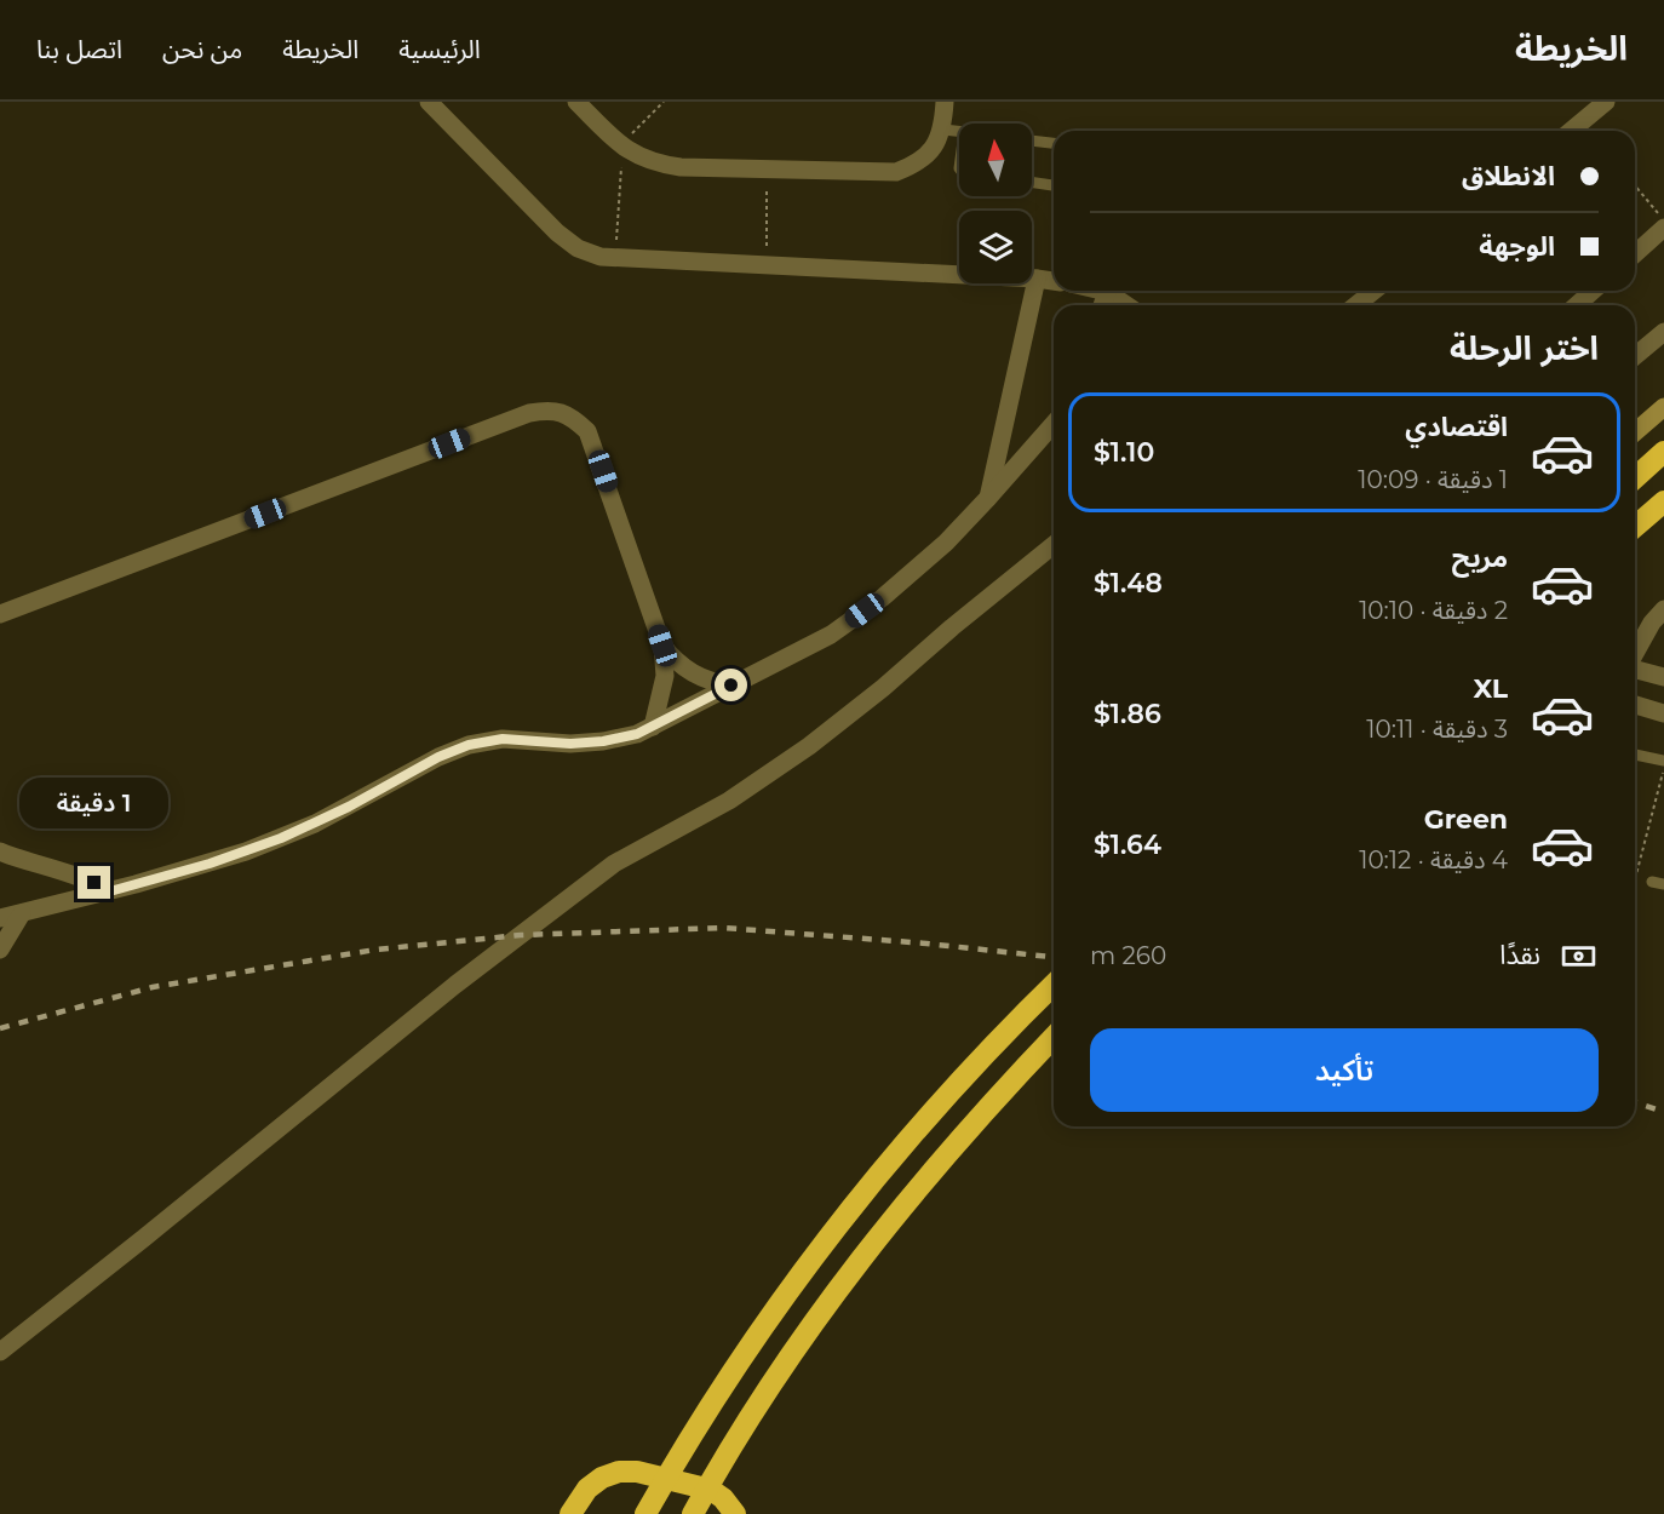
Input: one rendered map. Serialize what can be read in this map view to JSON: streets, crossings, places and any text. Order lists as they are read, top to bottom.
{
  "north": "top",
  "page": {
    "header": "الخريطة",
    "nav": [
      "الرئيسية",
      "الخريطة",
      "من نحن",
      "اتصل بنا"
    ],
    "banner": ["الانطلاق", "الوجهة"],
    "heading": "اختر الرحلة",
    "list": [
      {
        "name": "اقتصادي",
        "note": "1 دقيقة · 10:09",
        "value": "$1.10"
      },
      {
        "name": "مريح",
        "note": "2 دقيقة · 10:10",
        "value": "$1.48"
      },
      {
        "name": "XL",
        "note": "3 دقيقة · 10:11",
        "value": "$1.86"
      },
      {
        "name": "Green",
        "note": "4 دقيقة · 10:12",
        "value": "$1.64"
      }
    ],
    "bubble": "1 دقيقة",
    "pay": ["نقدًا", "260 m"],
    "buttons": "تأكيد"
  }
}
